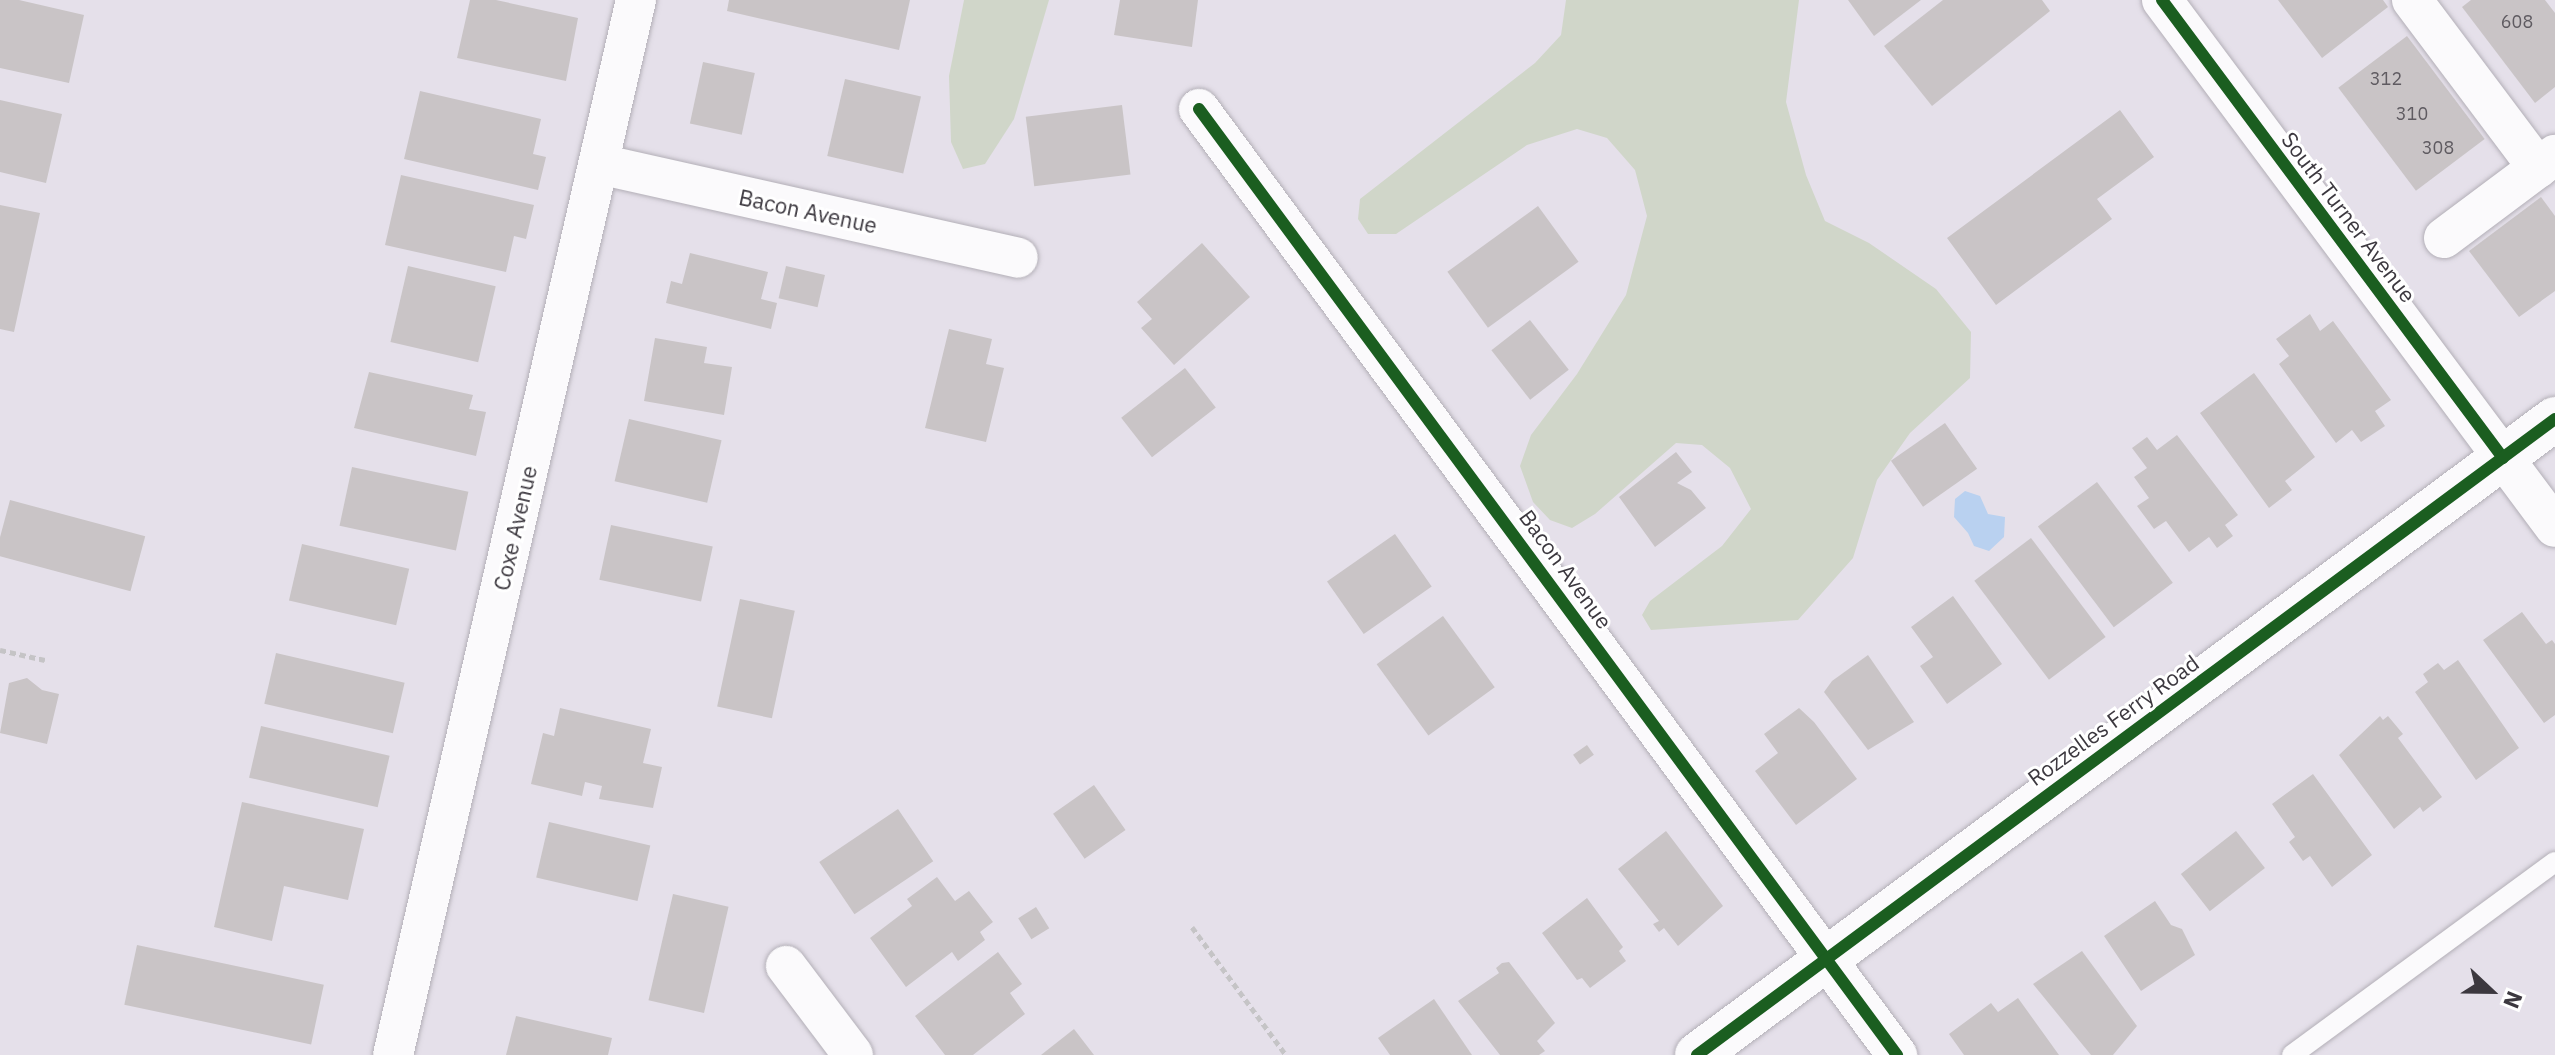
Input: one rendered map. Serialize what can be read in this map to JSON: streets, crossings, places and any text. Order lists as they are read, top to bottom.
{
  "streets": {
    "street": [
      "Bacon Avenue",
      "South Turner Avenue",
      "Coxe Avenue",
      "Rozzelles Ferry Road"
    ]
  },
  "crossings": [
    ["Bacon Avenue", "Coxe Avenue"],
    ["Bacon Avenue", "Rozzelles Ferry Road"],
    ["South Turner Avenue", "Rozzelles Ferry Road"]
  ],
  "house_numbers": [
    "608",
    "312",
    "310",
    "308"
  ],
  "north": "right"
}
